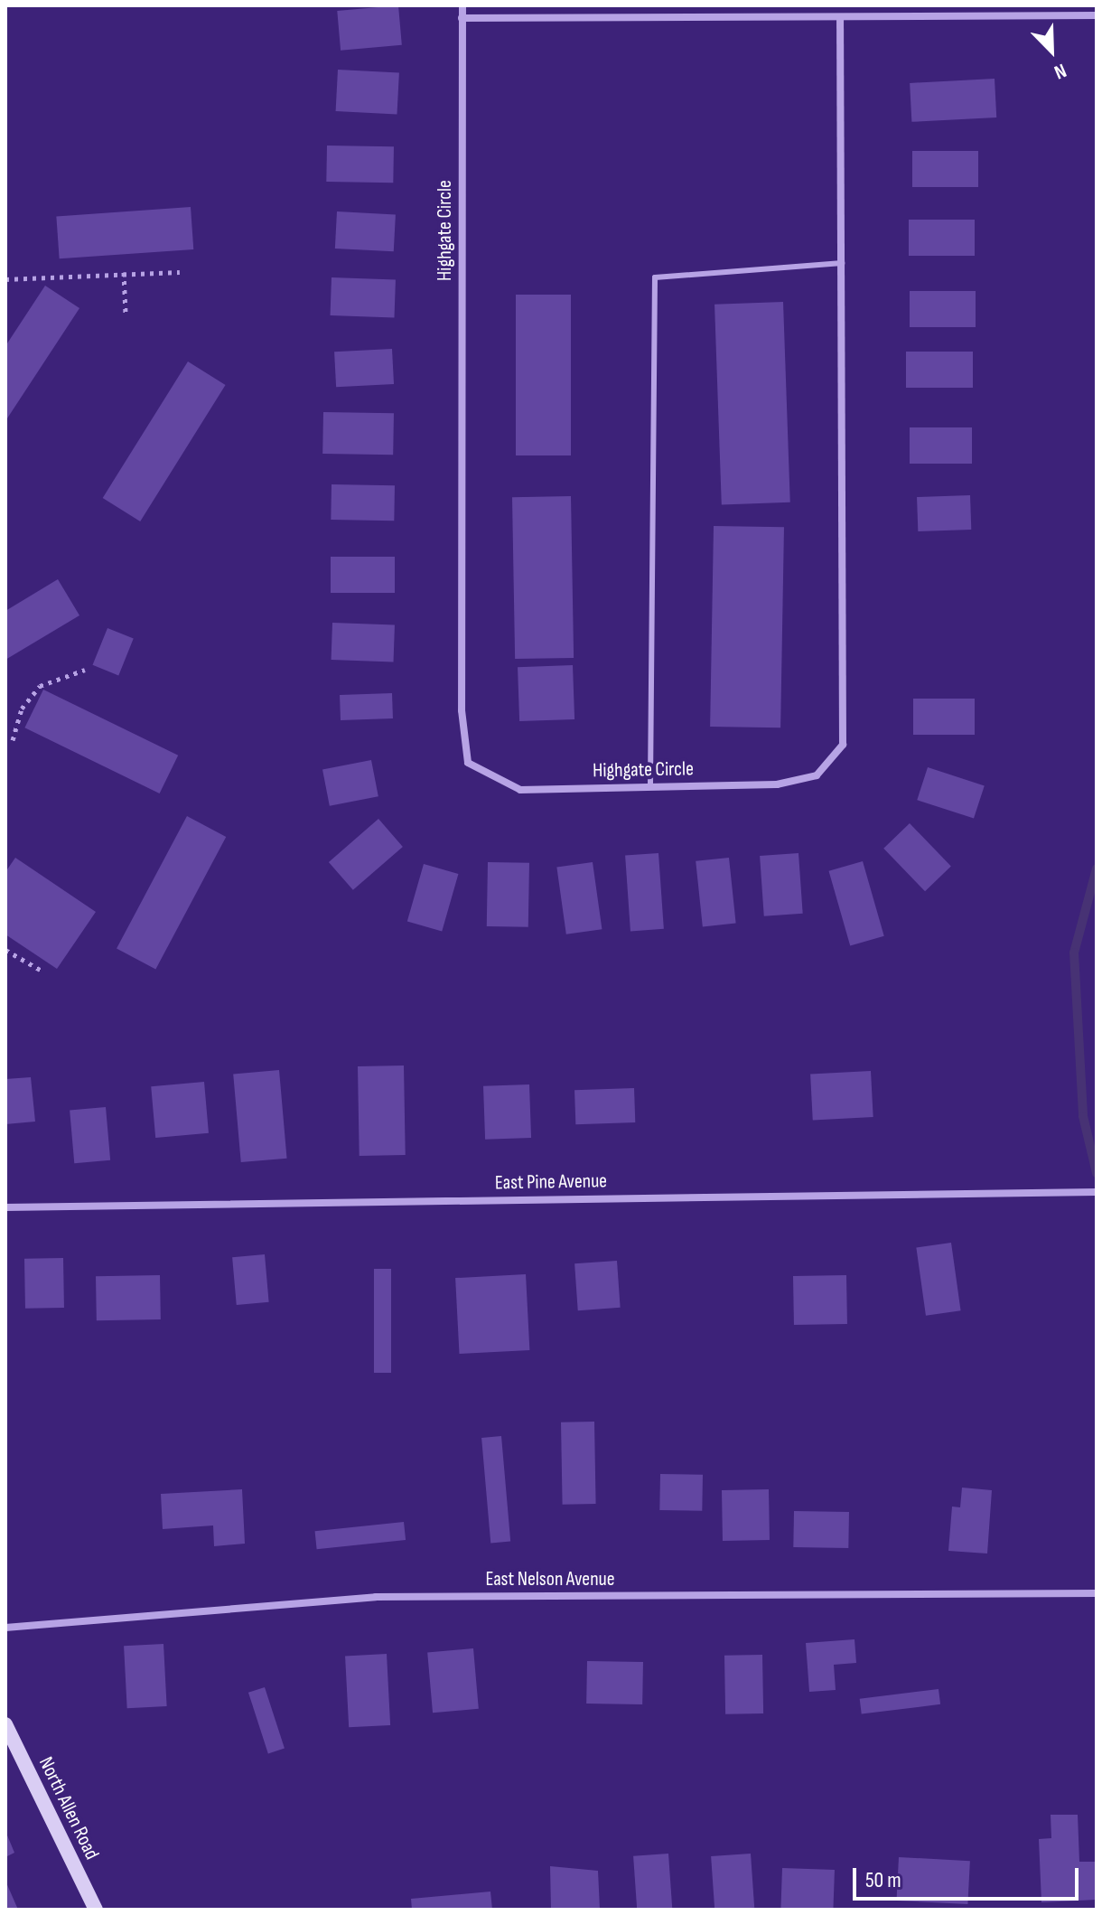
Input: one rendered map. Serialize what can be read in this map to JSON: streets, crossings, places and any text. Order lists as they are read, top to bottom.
{
  "streets": {
    "street": [
      "Highgate Circle",
      "East Pine Avenue",
      "East Nelson Avenue",
      "North Allen Road"
    ]
  },
  "scale_bar": "50 m",
  "north": "bottom right"
}
